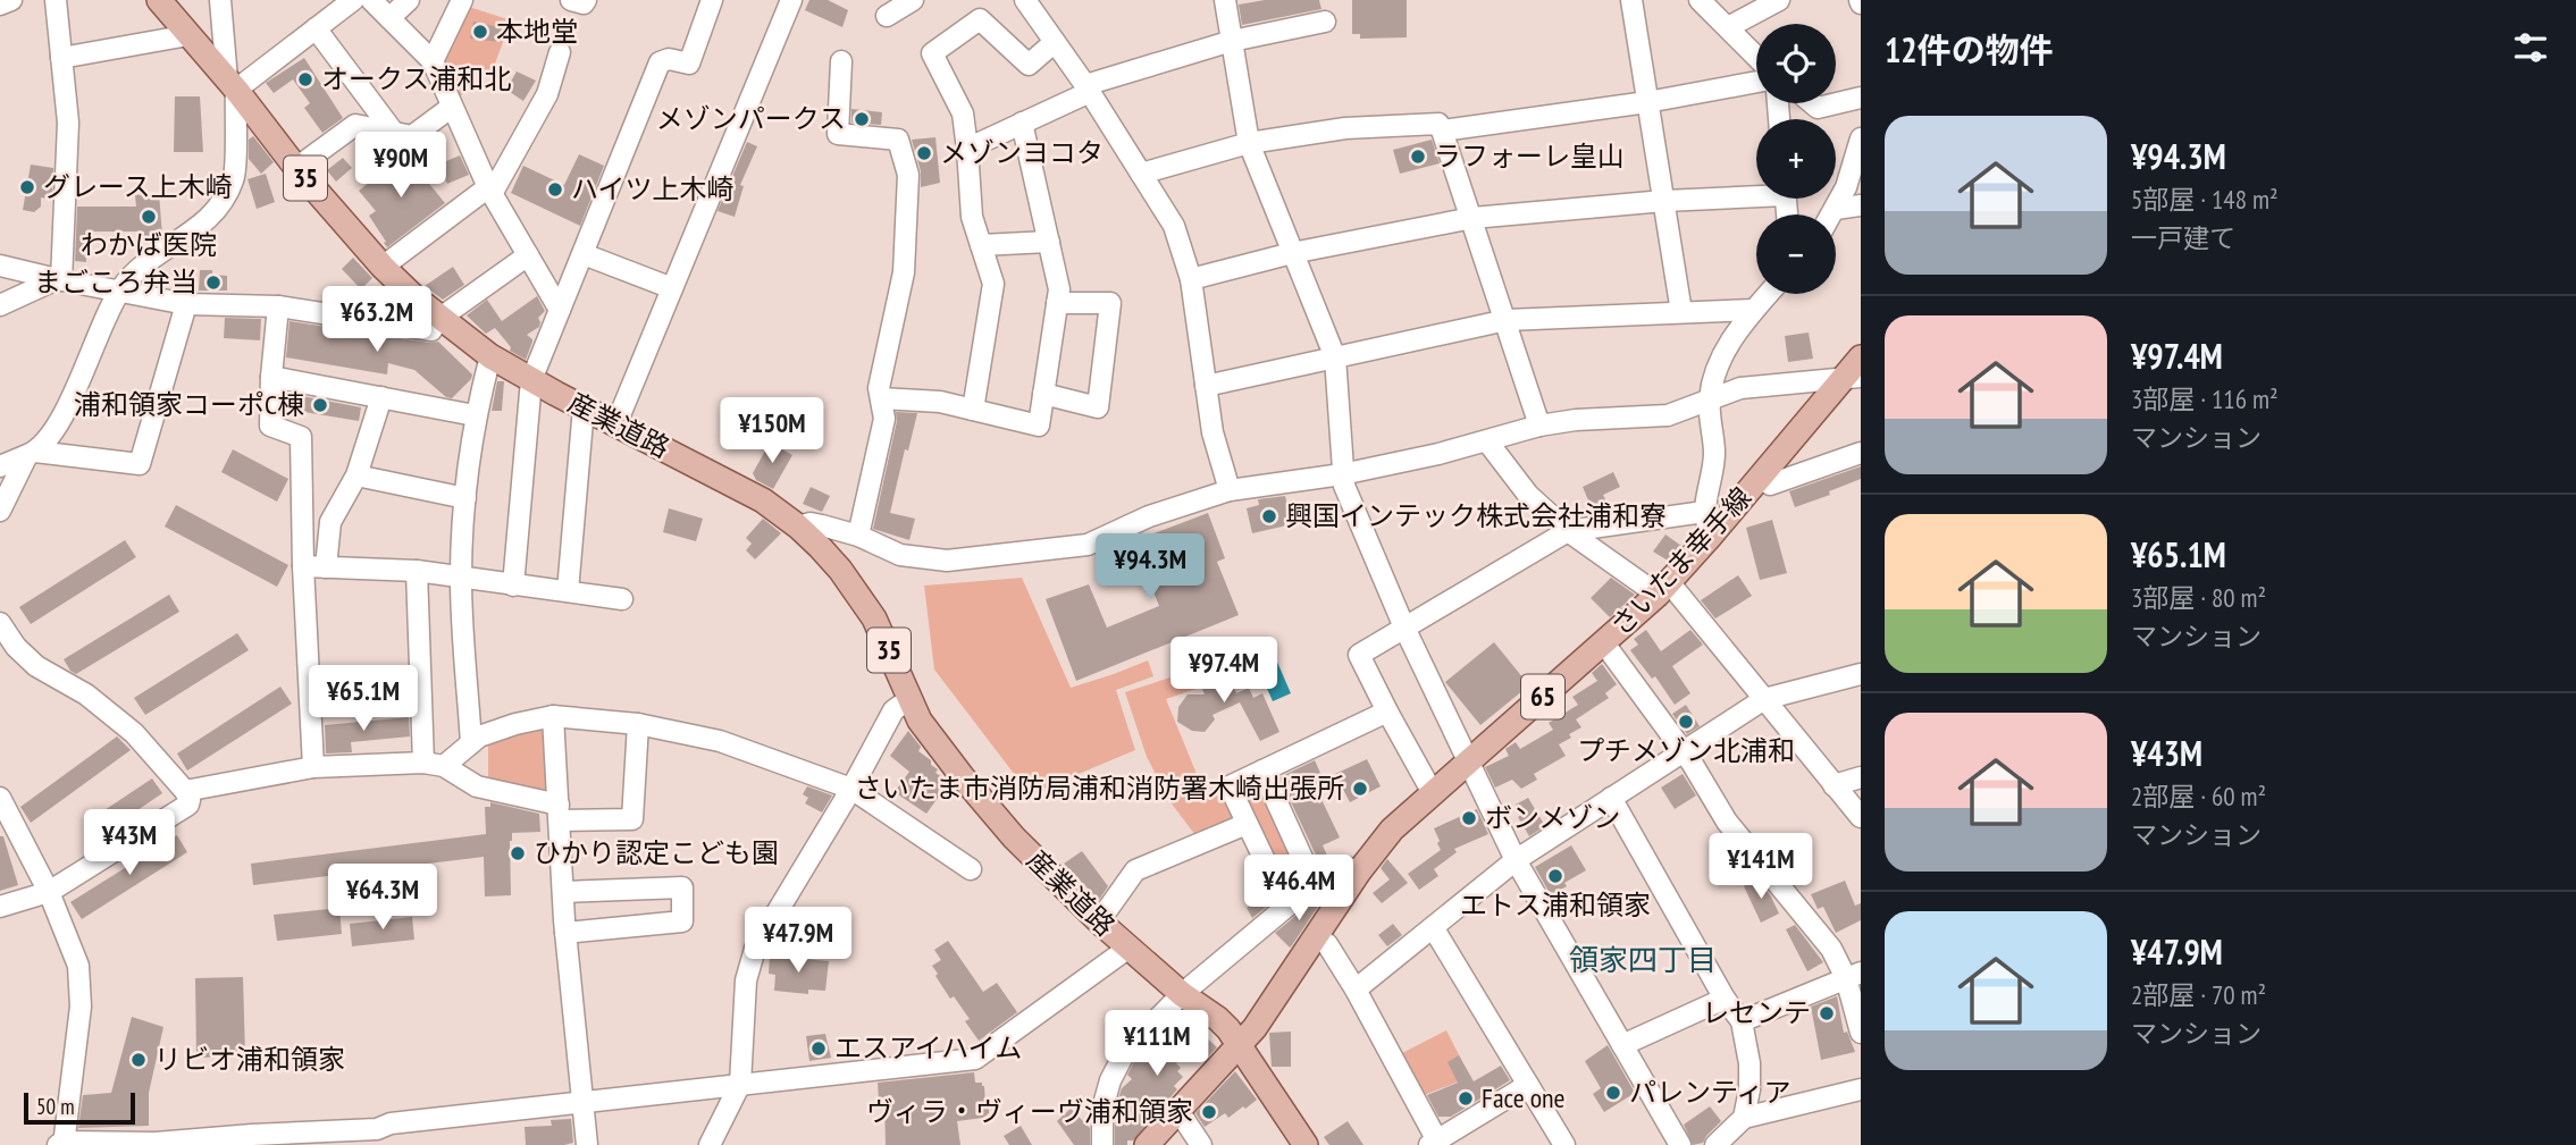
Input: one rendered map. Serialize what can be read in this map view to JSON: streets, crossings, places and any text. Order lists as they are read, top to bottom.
{
  "streets": {
    "main road": [
      "35",
      "産業道路",
      "さいたま幸手線",
      "65"
    ]
  },
  "crossings": [
    ["産業道路", "さいたま幸手線"]
  ],
  "districts": ["領家四丁目"],
  "places": [
    "本地堂",
    "オークス浦和北",
    "メゾンパークス",
    "メゾンヨコタ",
    "ラフォーレ皇山",
    "グレース上木崎",
    "ハイツ上木崎",
    "わかば医院",
    "まごころ弁当",
    "浦和領家コーポC棟",
    "興国インテック株式会社浦和寮",
    "プチメゾン北浦和",
    "さいたま市消防局浦和消防署木崎出張所",
    "ボンメゾン",
    "ひかり認定こども園",
    "エトス浦和領家",
    "レセンテ",
    "エスアイハイム",
    "リビオ浦和領家",
    "パレンティア",
    "Face one",
    "ヴィラ・ヴィーヴ浦和領家"
  ],
  "scale_bar": "50 m",
  "page": {
    "heading": "12件の物件",
    "map_buttons": ["+", "−"],
    "list": [
      {
        "name": "¥94.3M",
        "note": "5部屋 · 148 m² · 一戸建て"
      },
      {
        "name": "¥97.4M",
        "note": "3部屋 · 116 m² · マンション"
      },
      {
        "name": "¥65.1M",
        "note": "3部屋 · 80 m² · マンション"
      },
      {
        "name": "¥43M",
        "note": "2部屋 · 60 m² · マンション"
      },
      {
        "name": "¥47.9M",
        "note": "2部屋 · 70 m² · マンション"
      }
    ],
    "price": [
      "¥90M",
      "¥63.2M",
      "¥150M",
      "¥94.3M",
      "¥97.4M",
      "¥65.1M",
      "¥43M",
      "¥141M",
      "¥46.4M",
      "¥64.3M",
      "¥47.9M",
      "¥111M"
    ],
    "scale": "50 m"
  }
}
